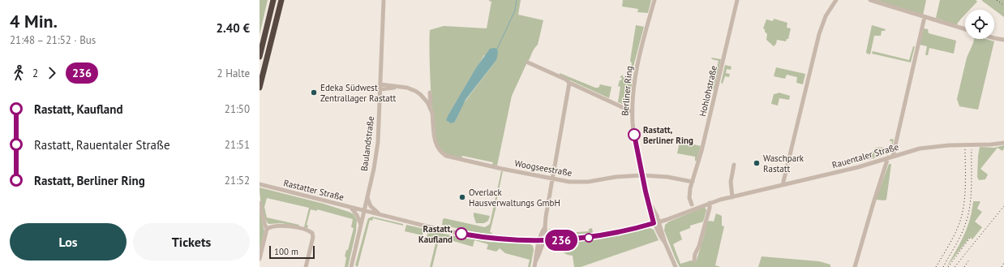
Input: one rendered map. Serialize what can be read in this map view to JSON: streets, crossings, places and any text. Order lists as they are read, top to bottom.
{
  "streets": {
    "street": [
      "Berliner Ring",
      "Hohlohstraße",
      "Baulandstraße",
      "Rauentaler Straße",
      "Woogseestraße",
      "Rastatter Straße"
    ]
  },
  "crossings": [
    ["Berliner Ring", "Rauentaler Straße"],
    ["Berliner Ring", "Woogseestraße"],
    ["Hohlohstraße", "Woogseestraße"],
    ["Baulandstraße", "Rauentaler Straße"],
    ["Baulandstraße", "Rastatter Straße"],
    ["Rauentaler Straße", "Rastatter Straße"]
  ],
  "places": [
    "Edeka Südwest Zentrallager Rastatt",
    "Rastatt, Berliner Ring",
    "Waschpark Rastatt",
    "Overlack Hausverwaltungs GmbH",
    "Rastatt, Kaufland"
  ],
  "lines": ["bus line 236"],
  "scale_bar": "100 m",
  "page": {
    "heading": ["4 Min.", "21:48 – 21:52 · Bus", "2.40 €"],
    "on_map": "236",
    "legs": ["2", "236", "2 Halte"],
    "list": [
      {
        "name": "Rastatt, Kaufland",
        "value": "21:50"
      },
      {
        "name": "Rastatt, Rauentaler Straße",
        "value": "21:51"
      },
      {
        "name": "Rastatt, Berliner Ring",
        "value": "21:52"
      }
    ],
    "buttons": ["Los", "Tickets"],
    "scale": "100 m"
  }
}
